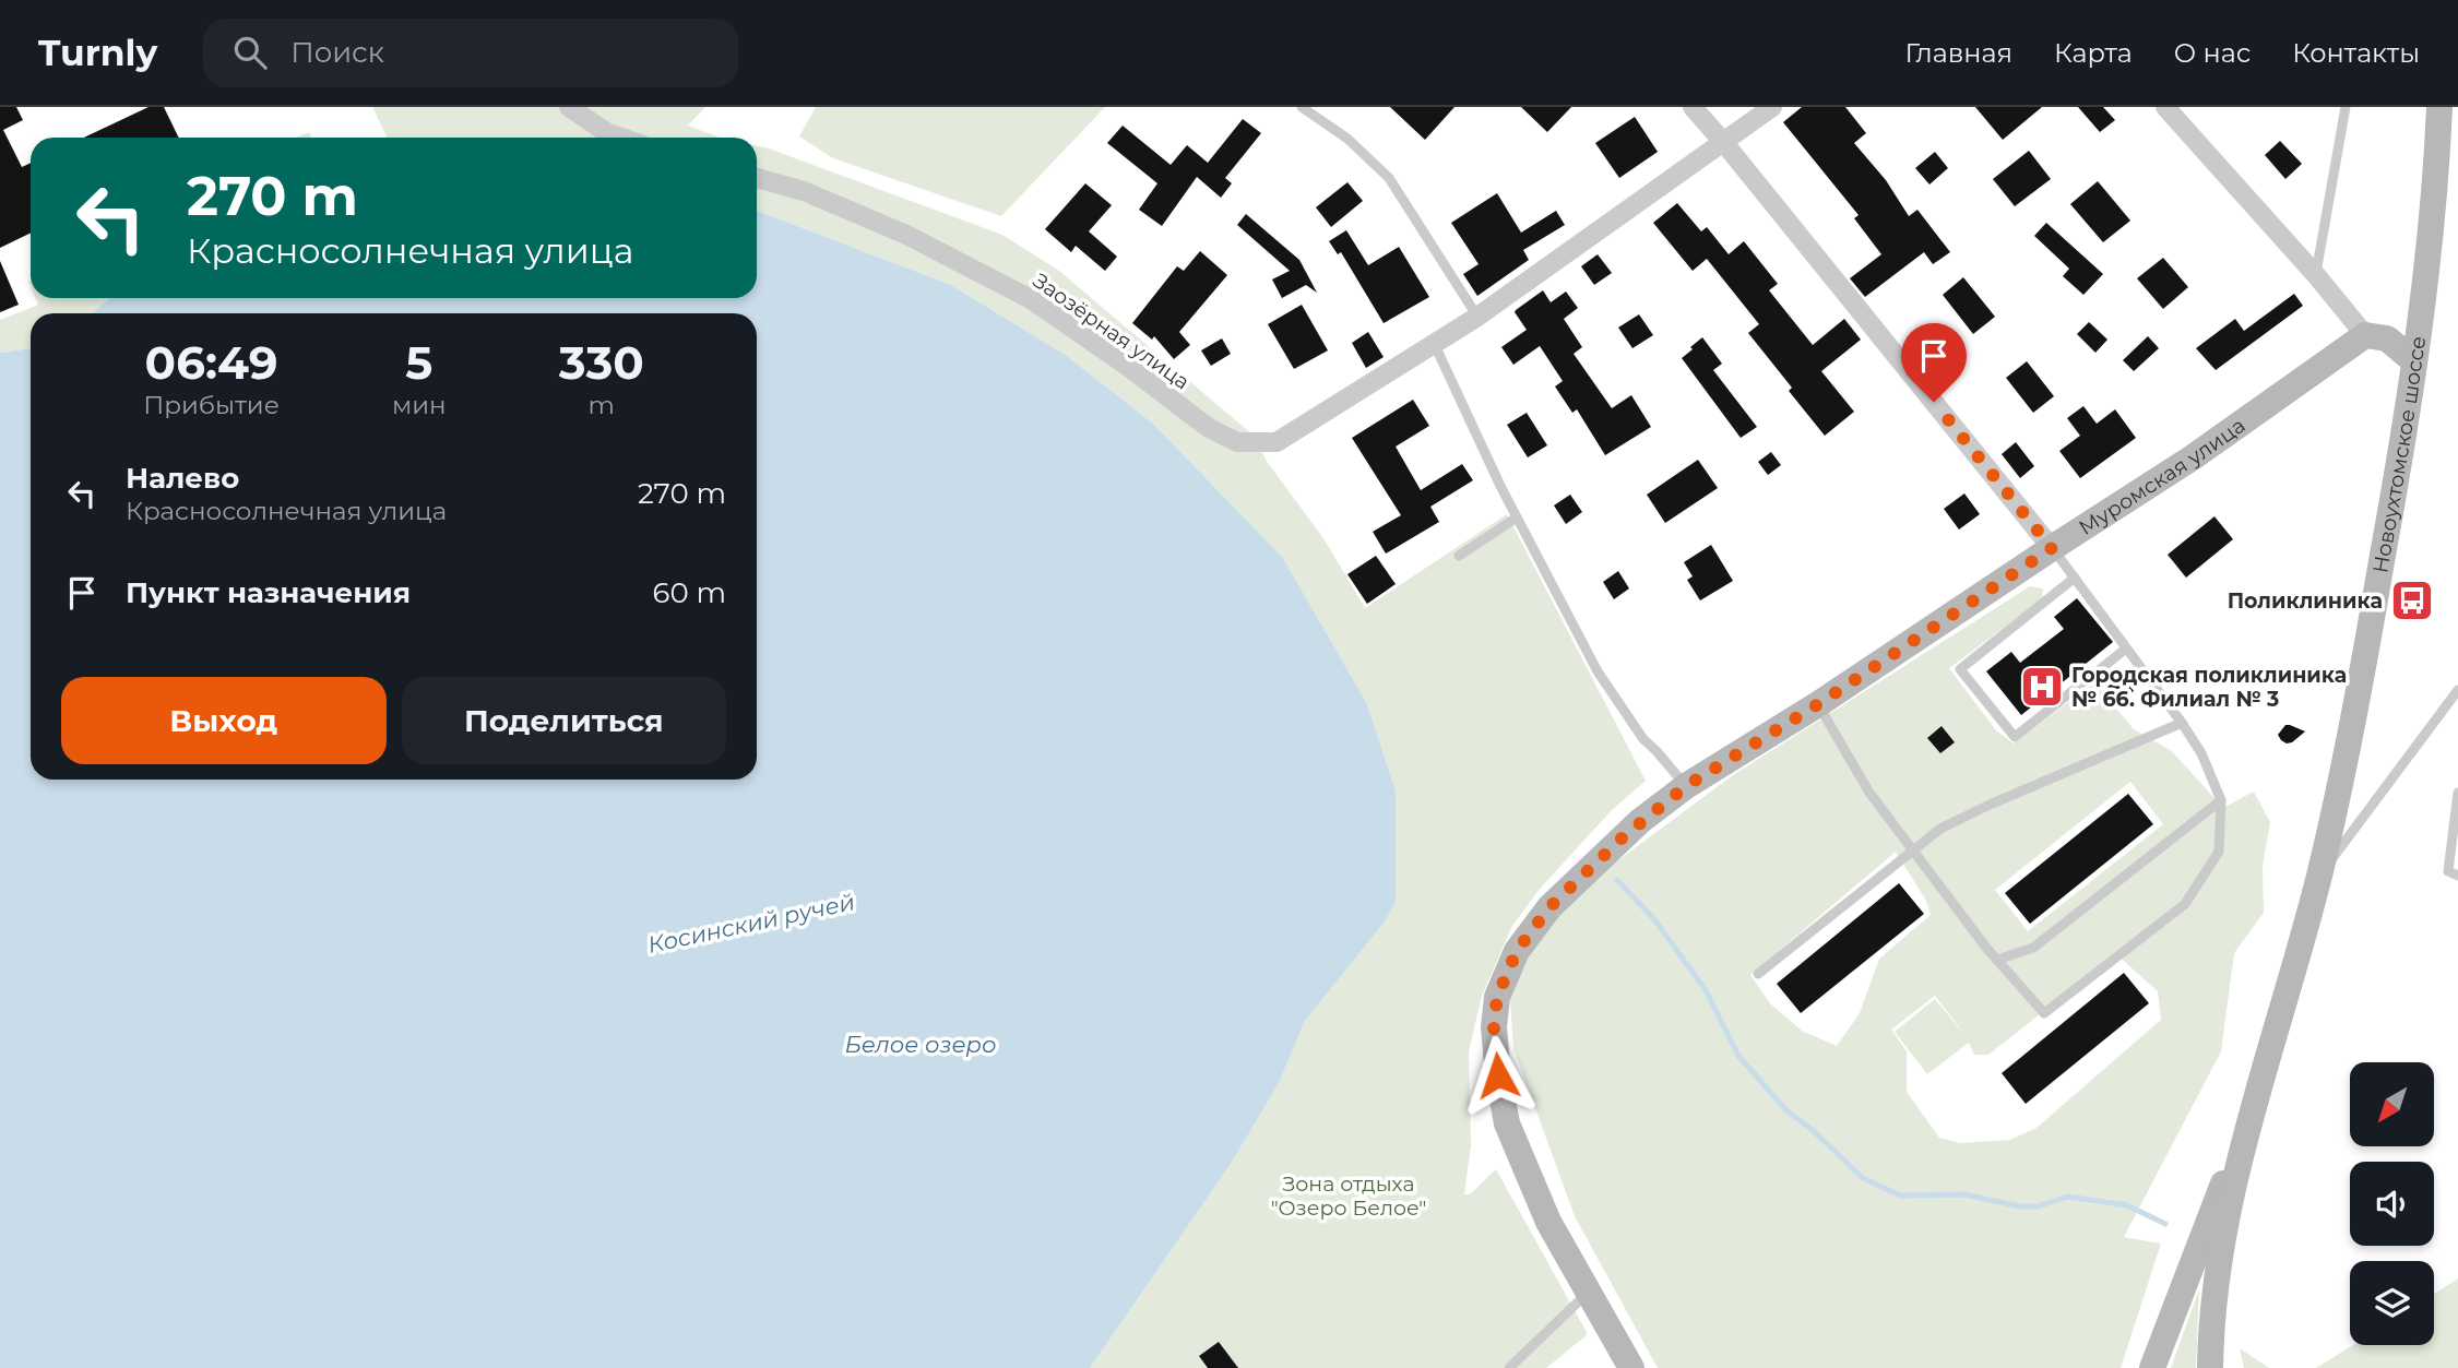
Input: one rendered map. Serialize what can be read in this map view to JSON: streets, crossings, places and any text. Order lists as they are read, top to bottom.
{
  "streets": {
    "main road": ["Новоухтомское шоссе", "Муромская улица"],
    "street": ["Заозёрная улица"]
  },
  "water": ["Косинский ручей", "Белое озеро"],
  "parks": ["Зона отдыха \"Озеро Белое\""],
  "places": {
    "bus stop": ["Поликлиника"],
    "hospital": ["Городская поликлиника № 66. Филиал № 3"]
  },
  "north": "bottom left",
  "page": {
    "header": "Turnly",
    "search": "Поиск",
    "nav": [
      "Главная",
      "Карта",
      "О нас",
      "Контакты"
    ],
    "turn": ["270 m", "Красносолнечная улица"],
    "eta": [
      "06:49",
      "Прибытие",
      "5",
      "мин",
      "330",
      "m"
    ],
    "list": [
      {
        "name": "Налево",
        "note": "Красносолнечная улица",
        "value": "270 m"
      },
      {
        "name": "Пункт назначения",
        "value": "60 m"
      }
    ],
    "buttons": ["Выход", "Поделиться"]
  }
}
